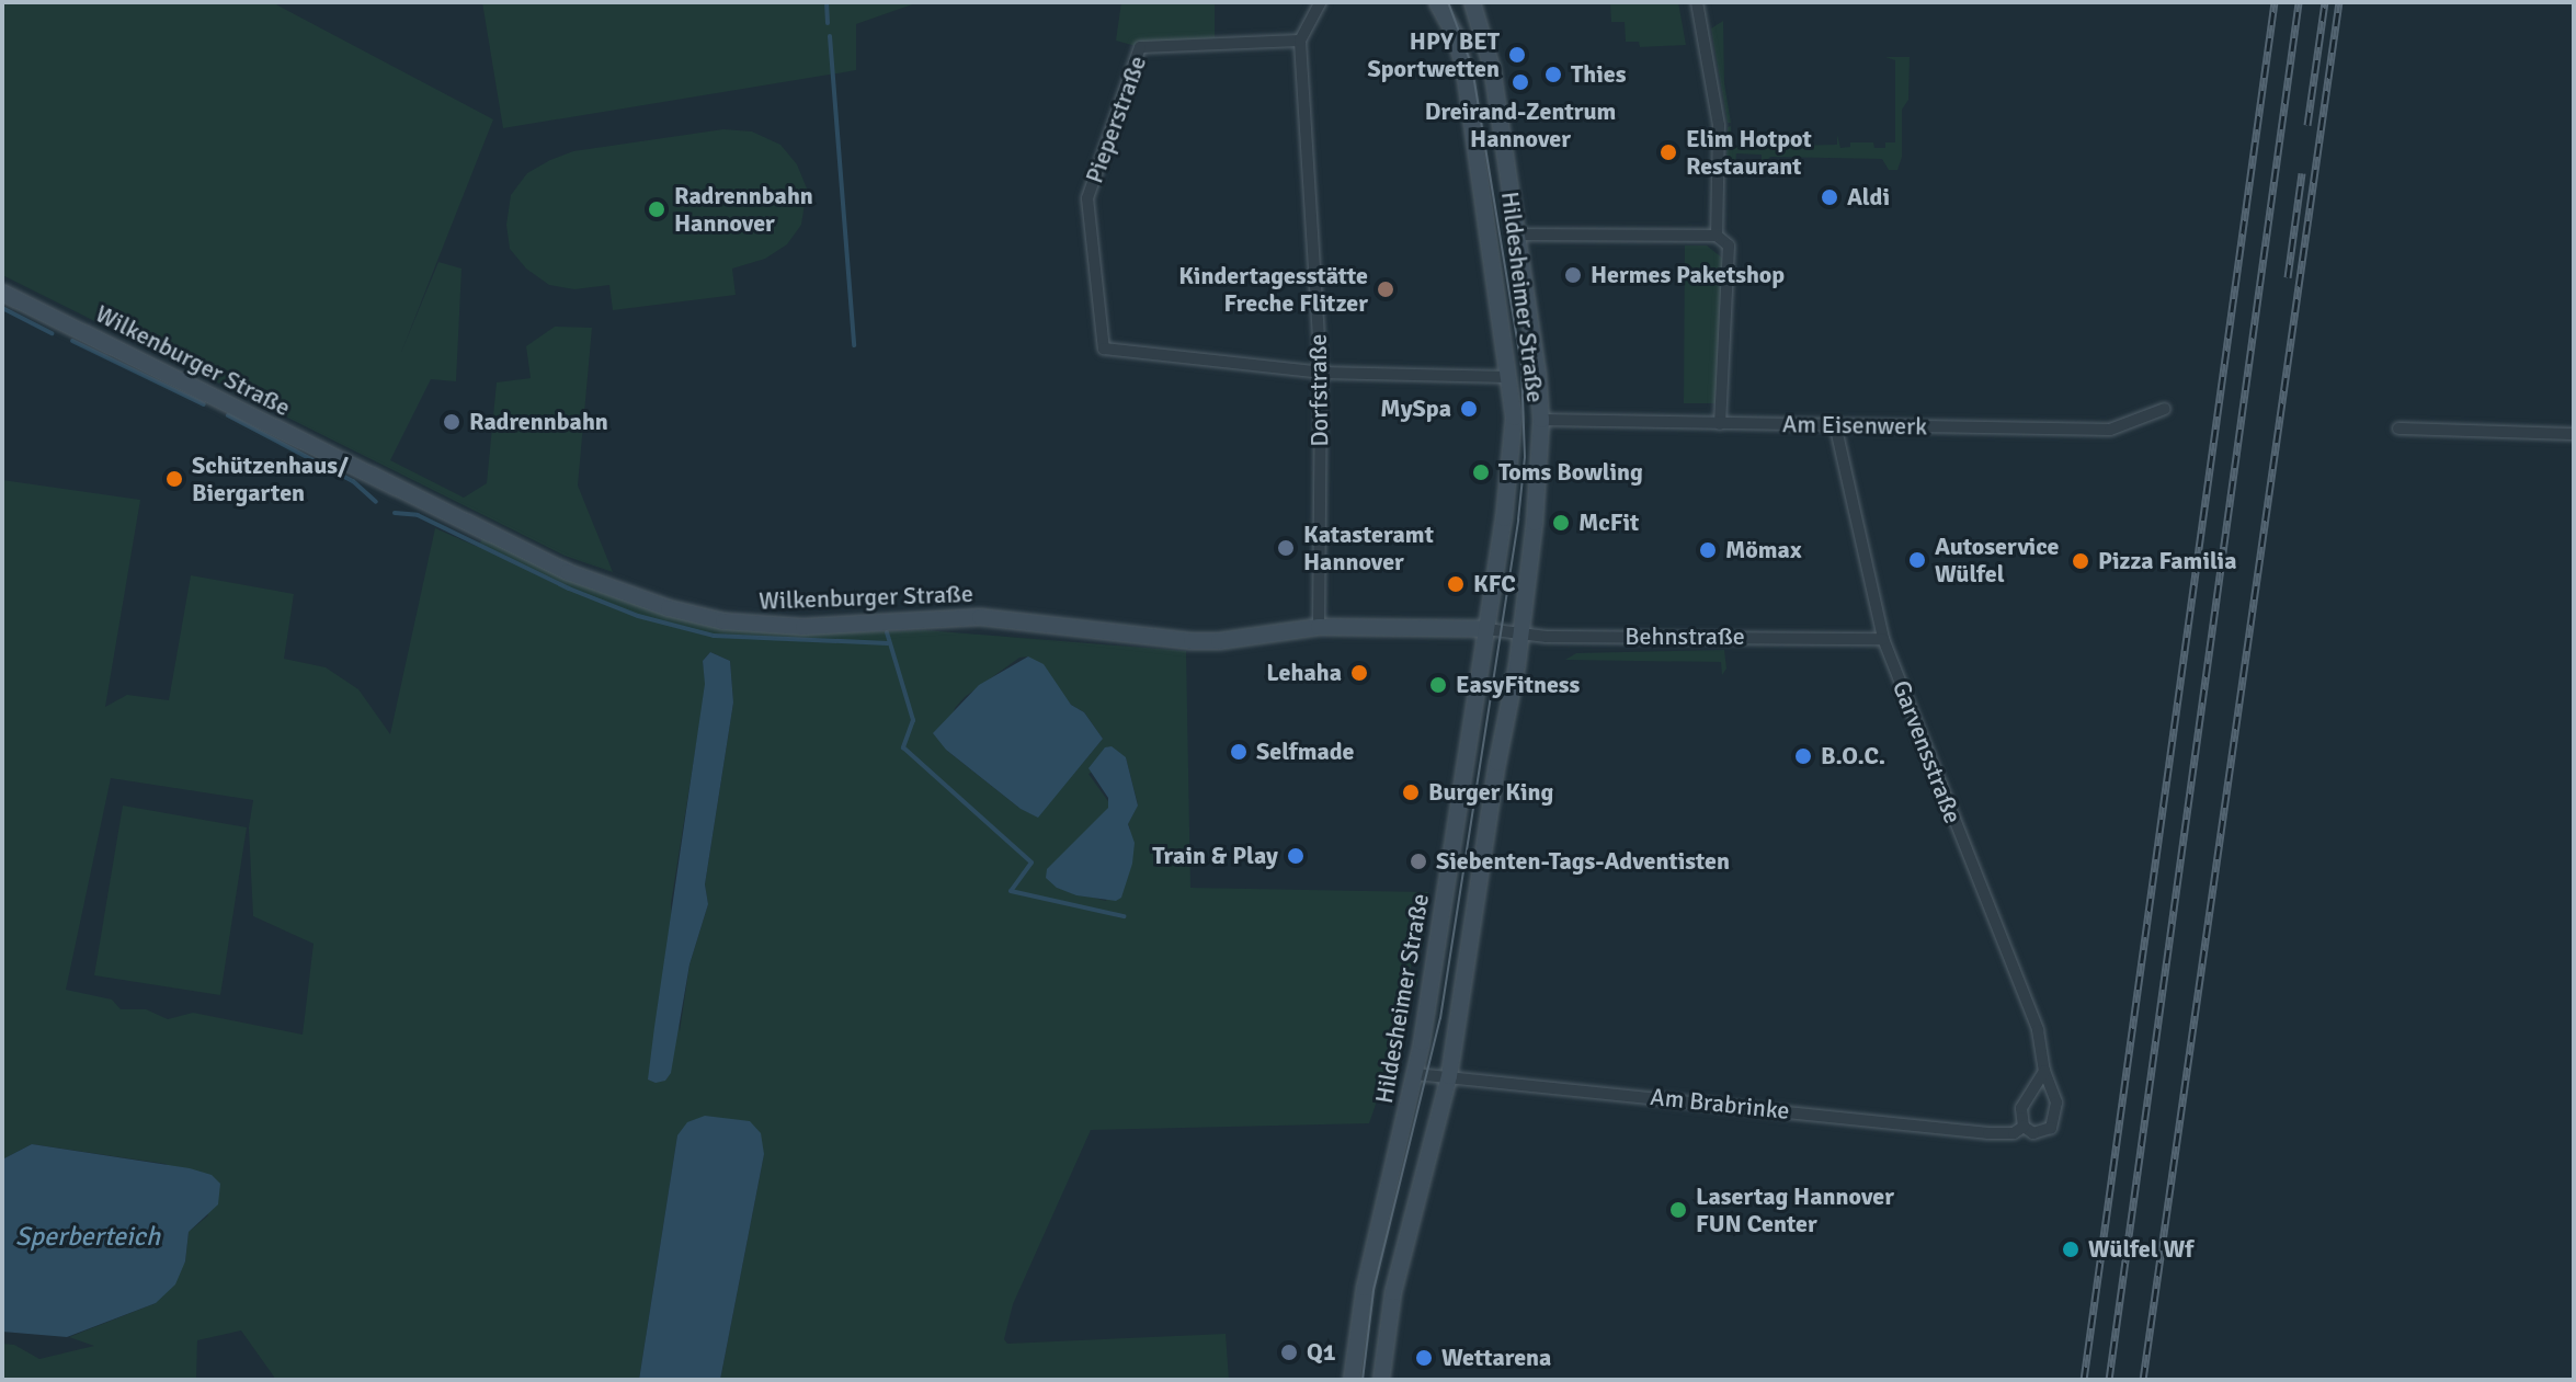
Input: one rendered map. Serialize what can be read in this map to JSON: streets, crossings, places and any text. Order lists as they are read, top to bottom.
{
  "streets": {
    "main road": ["Hildesheimer Straße", "Wilkenburger Straße"],
    "street": [
      "Pieperstraße",
      "Dorfstraße",
      "Am Eisenwerk",
      "Behnstraße",
      "Garvensstraße",
      "Am Brabrinke"
    ]
  },
  "crossings": [
    ["Pieperstraße", "Dorfstraße"],
    ["Hildesheimer Straße", "Wilkenburger Straße"],
    ["Hildesheimer Straße", "Am Eisenwerk"],
    ["Hildesheimer Straße", "Behnstraße"],
    ["Hildesheimer Straße", "Am Brabrinke"],
    ["Wilkenburger Straße", "Dorfstraße"],
    ["Wilkenburger Straße", "Behnstraße"],
    ["Am Eisenwerk", "Garvensstraße"],
    ["Behnstraße", "Garvensstraße"],
    ["Garvensstraße", "Am Brabrinke"]
  ],
  "water": ["Sperberteich"],
  "places": [
    "HPY BET Sportwetten",
    "Thies",
    "Dreirand-Zentrum Hannover",
    "Elim Hotpot Restaurant",
    "Aldi",
    "Radrennbahn Hannover",
    "Hermes Paketshop",
    "Kindertagesstätte Freche Flitzer",
    "MySpa",
    "Radrennbahn",
    "Toms Bowling",
    "Schützenhaus/ Biergarten",
    "McFit",
    "Katasteramt Hannover",
    "Mömax",
    "Autoservice Wülfel",
    "Pizza Familia",
    "KFC",
    "Lehaha",
    "EasyFitness",
    "Selfmade",
    "B.O.C.",
    "Burger King",
    "Train & Play",
    "Siebenten-Tags-Adventisten",
    "Lasertag Hannover FUN Center",
    "Wülfel Wf",
    "Q1",
    "Wettarena"
  ]
}
